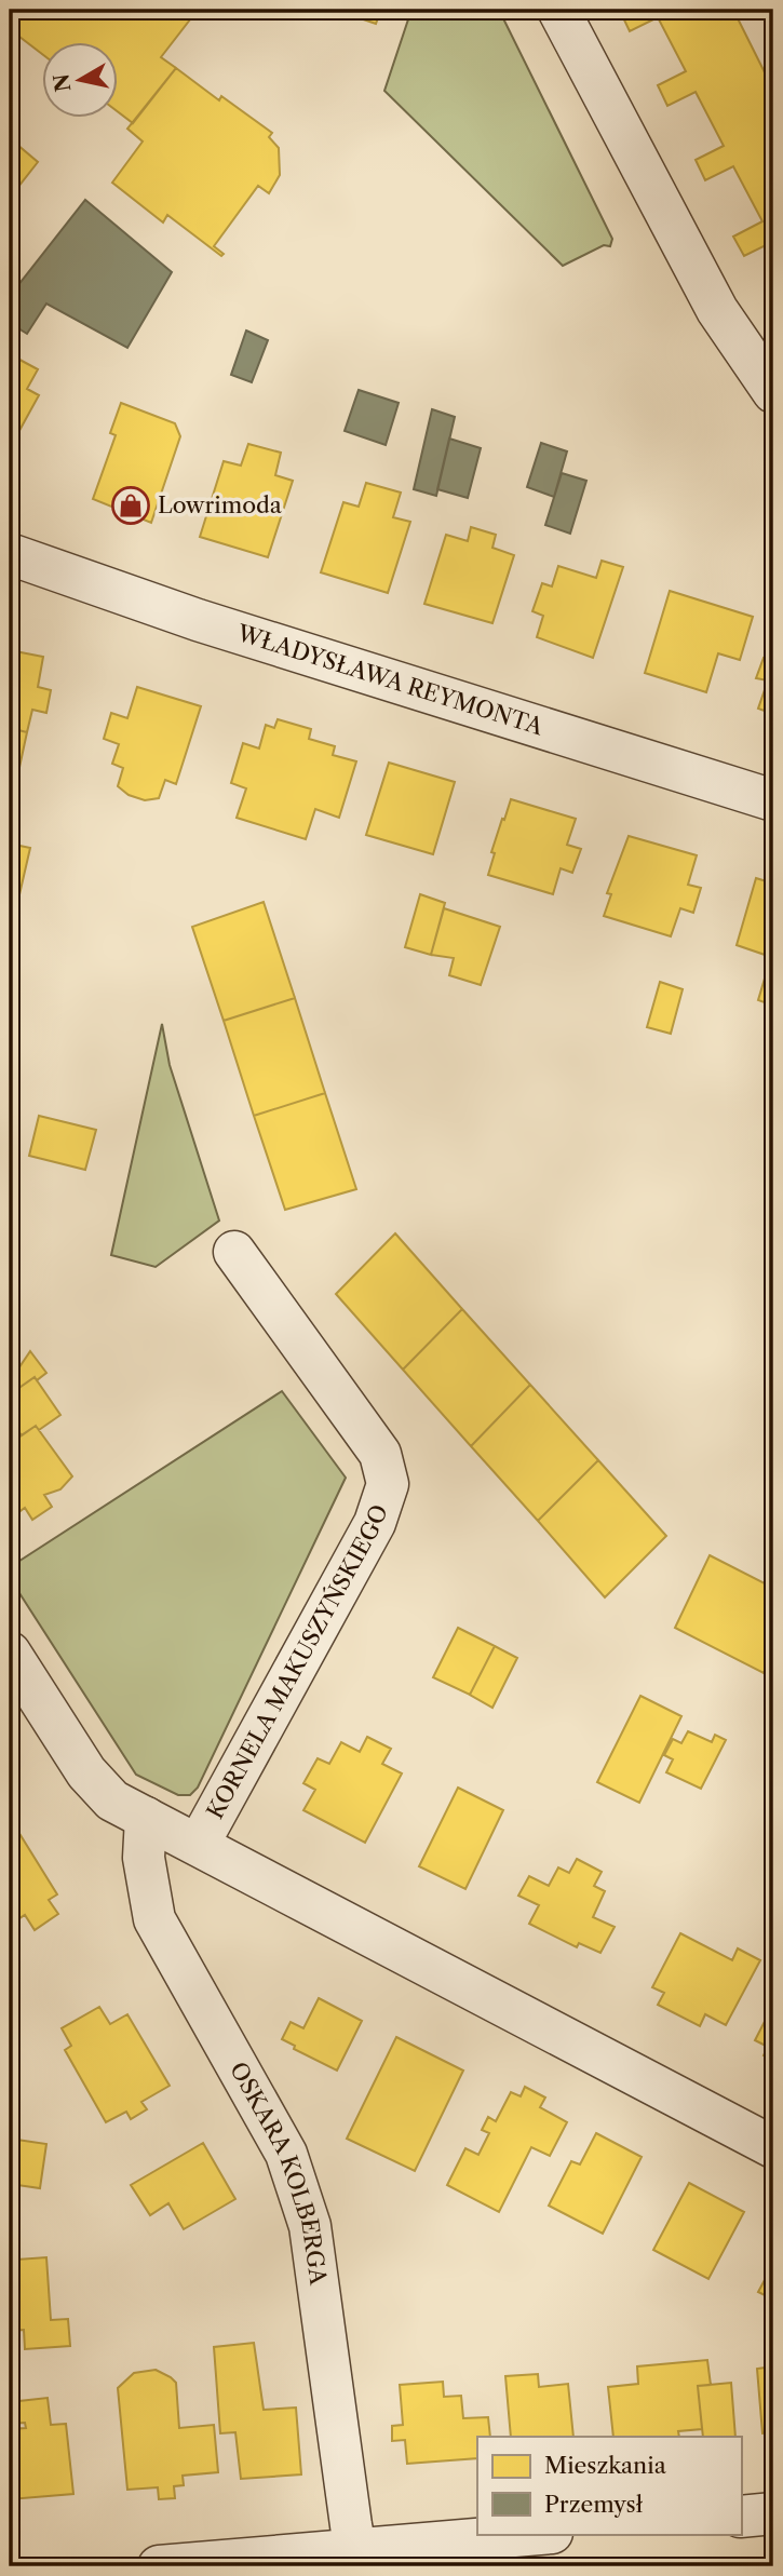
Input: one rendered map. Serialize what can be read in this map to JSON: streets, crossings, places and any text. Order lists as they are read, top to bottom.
{
  "streets": {
    "street": ["WŁADYSŁAWA REYMONTA", "KORNELA MAKUSZYŃSKIEGO", "OSKARA KOLBERGA"]
  },
  "places": {
    "shop": ["Lowrimoda"]
  },
  "legend": ["Mieszkania", "Przemysł"],
  "north": "left"
}
